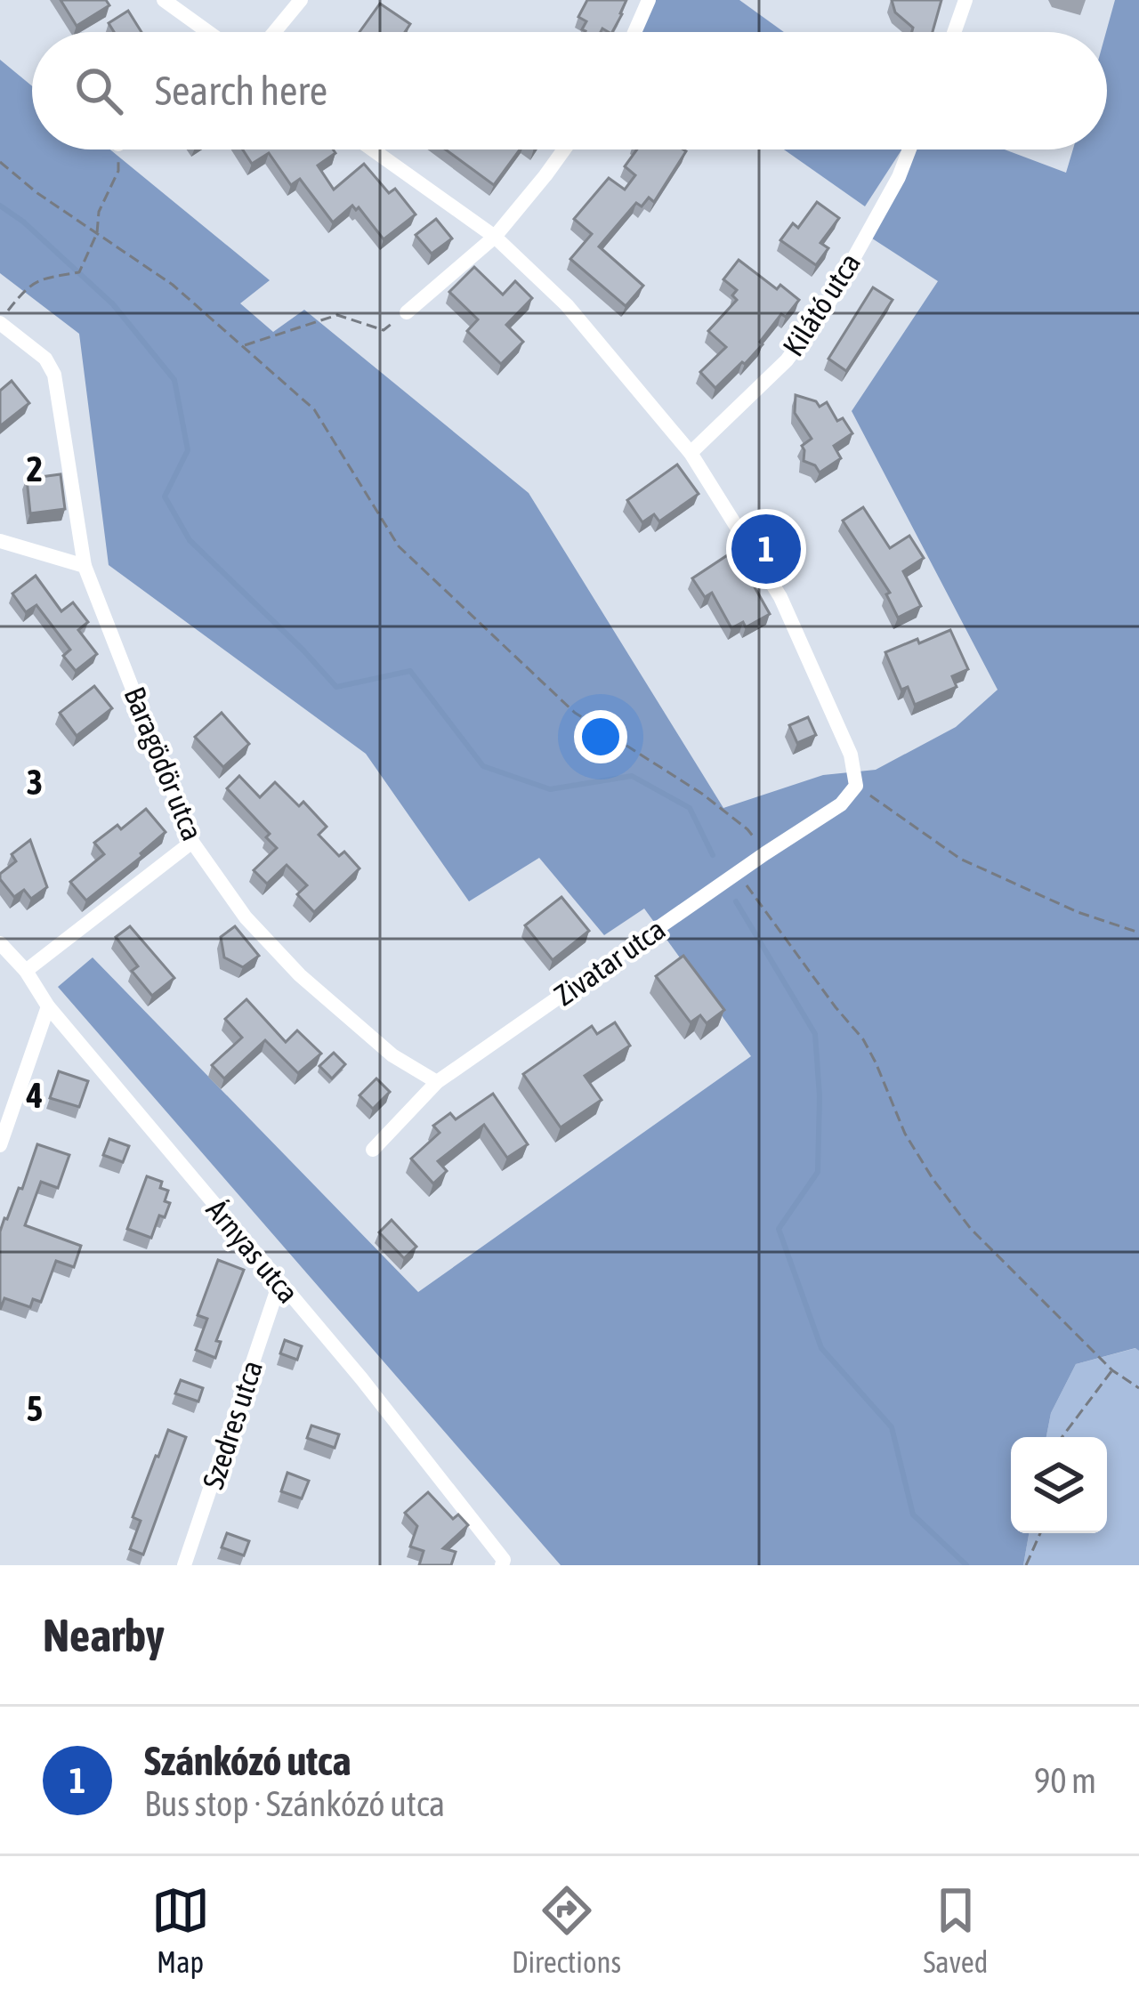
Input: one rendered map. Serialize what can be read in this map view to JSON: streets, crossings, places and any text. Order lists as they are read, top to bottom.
{
  "streets": {
    "street": [
      "Kilátó utca",
      "Baragödör utca",
      "Zivatar utca",
      "Árnyas utca",
      "Szedres utca"
    ]
  },
  "crossings": [
    ["Baragödör utca", "Zivatar utca"],
    ["Árnyas utca", "Szedres utca"]
  ],
  "page": {
    "search": "Search here",
    "pins": "1",
    "heading": "Nearby",
    "list": [
      {
        "mark": "1",
        "name": "Szánkózó utca",
        "note": "Bus stop · Szánkózó utca",
        "value": "90 m"
      }
    ],
    "nav": ["Map", "Directions", "Saved"]
  },
  "grid": {
    "rows": [
      "2",
      "3",
      "4",
      "5"
    ]
  }
}
